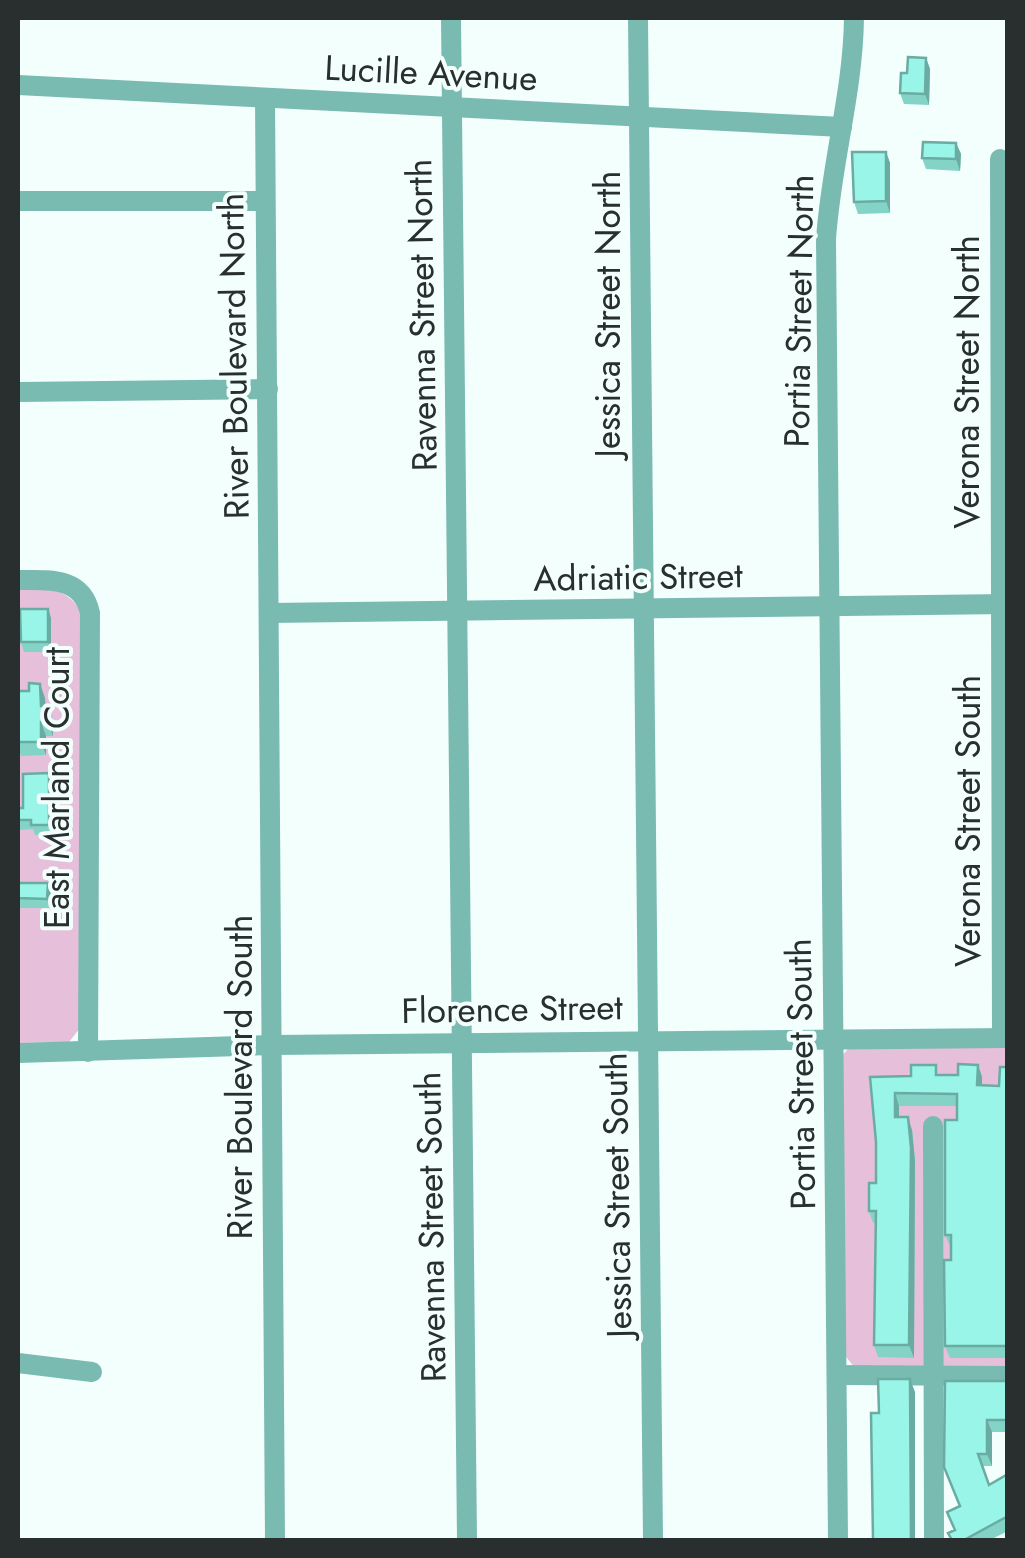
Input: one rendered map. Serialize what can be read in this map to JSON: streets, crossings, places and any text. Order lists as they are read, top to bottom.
{
  "streets": {
    "street": [
      "Lucille Avenue",
      "Portia Street North",
      "Jessica Street North",
      "Ravenna Street North",
      "River Boulevard North",
      "Verona Street North",
      "Adriatic Street",
      "East Marland Court",
      "Verona Street South",
      "Florence Street",
      "Portia Street South",
      "River Boulevard South",
      "Jessica Street South",
      "Ravenna Street South"
    ]
  },
  "crossings": [
    ["Lucille Avenue", "Portia Street North"],
    ["Lucille Avenue", "Jessica Street North"],
    ["Lucille Avenue", "Ravenna Street North"],
    ["Lucille Avenue", "River Boulevard North"],
    ["Portia Street North", "Adriatic Street"],
    ["Portia Street North", "Portia Street South"],
    ["Jessica Street North", "Adriatic Street"],
    ["Jessica Street North", "Jessica Street South"],
    ["Ravenna Street North", "Adriatic Street"],
    ["Ravenna Street North", "Ravenna Street South"],
    ["River Boulevard North", "Adriatic Street"],
    ["River Boulevard North", "River Boulevard South"],
    ["Verona Street North", "Adriatic Street"],
    ["Verona Street North", "Verona Street South"],
    ["Adriatic Street", "Verona Street South"],
    ["Adriatic Street", "Portia Street South"],
    ["Adriatic Street", "River Boulevard South"],
    ["Adriatic Street", "Jessica Street South"],
    ["Adriatic Street", "Ravenna Street South"],
    ["East Marland Court", "Florence Street"],
    ["Verona Street South", "Florence Street"],
    ["Florence Street", "Portia Street South"],
    ["Florence Street", "River Boulevard South"],
    ["Florence Street", "Jessica Street South"],
    ["Florence Street", "Ravenna Street South"]
  ]
}
